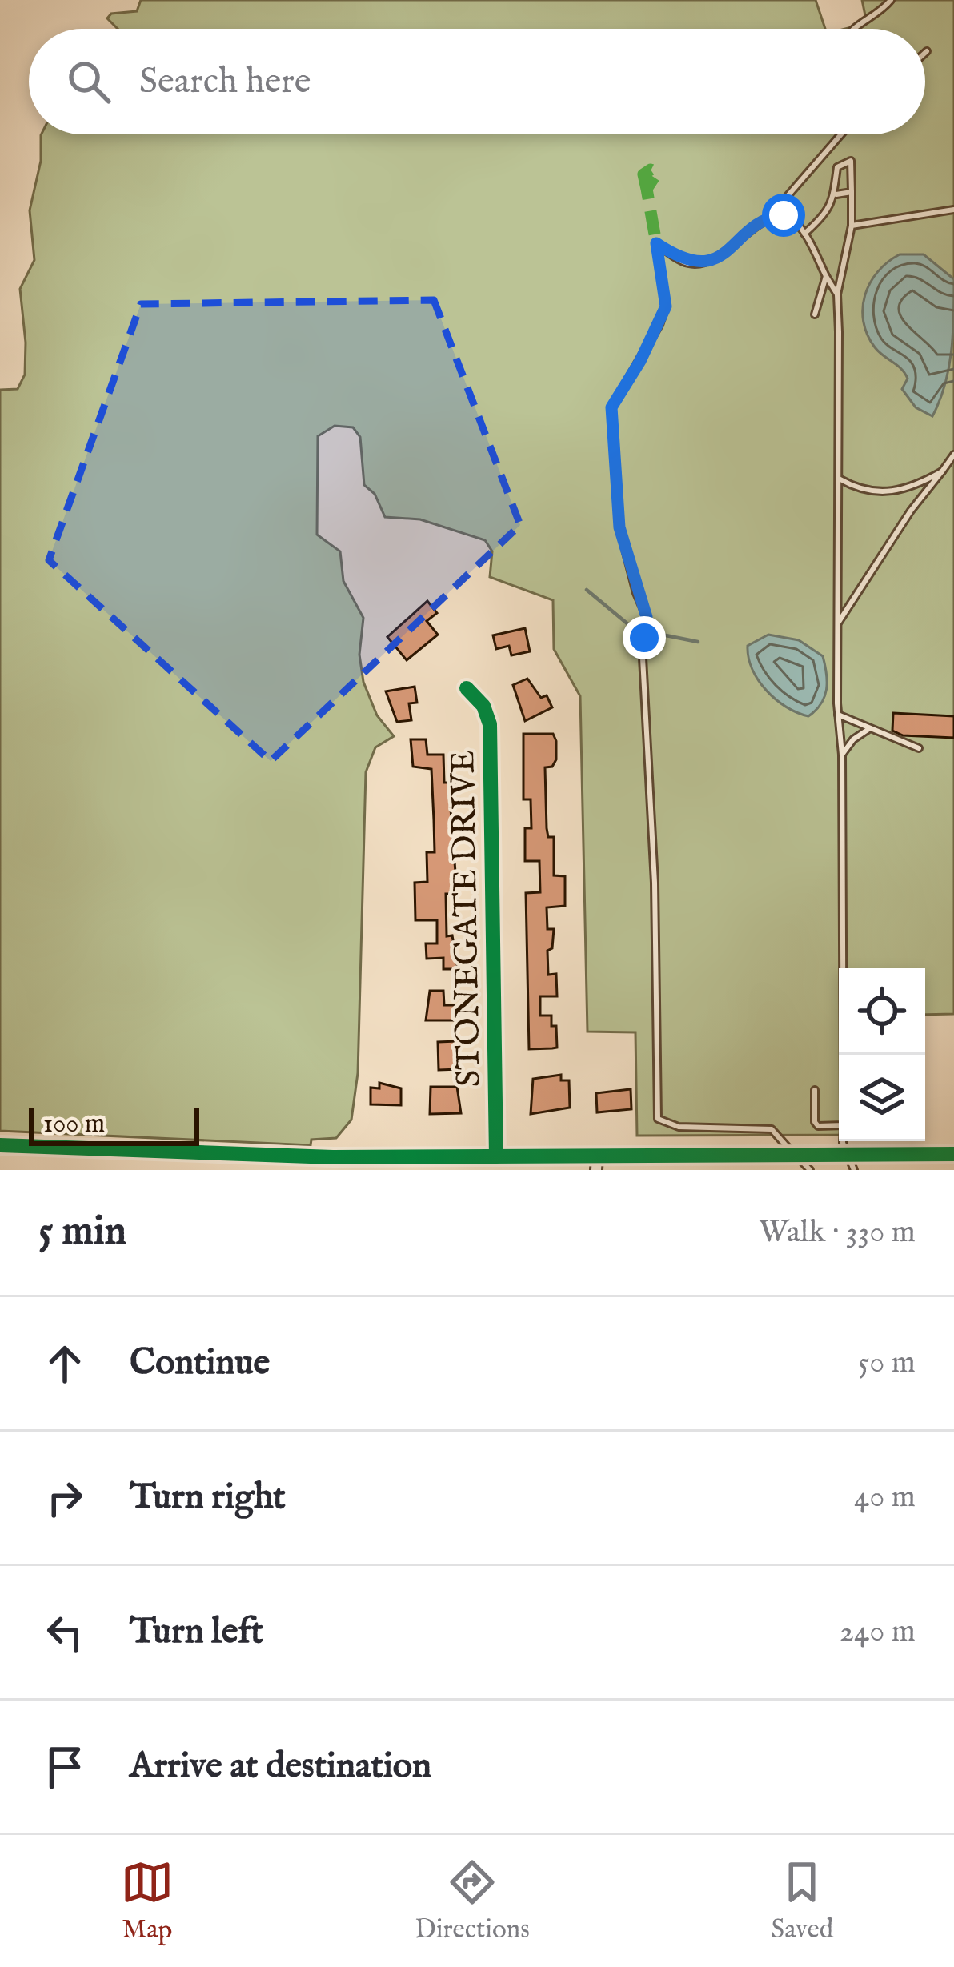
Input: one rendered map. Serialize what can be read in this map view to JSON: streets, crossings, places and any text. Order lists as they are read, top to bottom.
{
  "streets": {
    "street": ["STONEGATE DRIVE"]
  },
  "scale_bar": "100 m",
  "page": {
    "search": "Search here",
    "scale": "100 m",
    "heading": ["5 min", "Walk · 330 m"],
    "list": [
      ["Continue", "50 m"],
      ["Turn right", "40 m"],
      ["Turn left", "240 m"],
      "Arrive at destination"
    ],
    "nav": ["Map", "Directions", "Saved"]
  }
}
